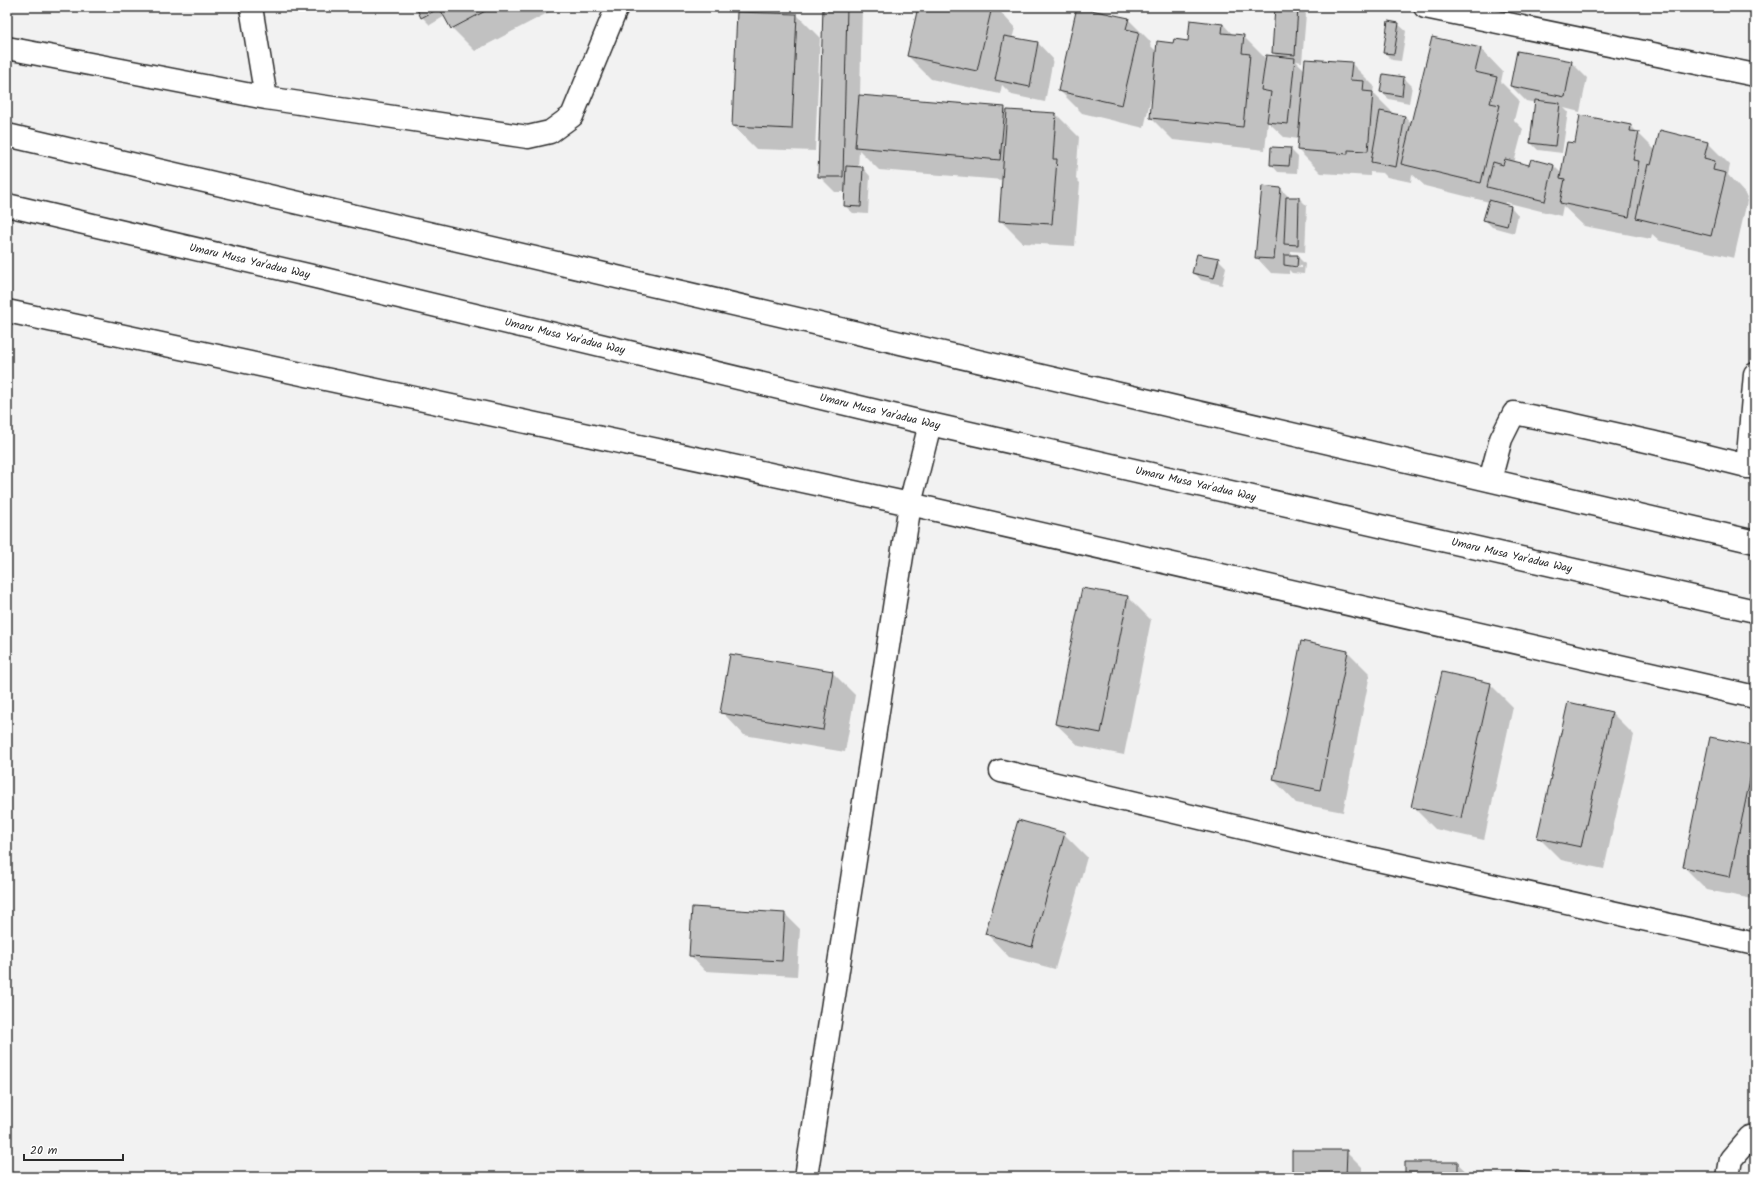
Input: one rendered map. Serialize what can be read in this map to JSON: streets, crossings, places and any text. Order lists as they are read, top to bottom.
{
  "streets": {
    "street": ["Umaru Musa Yar'adua Way"]
  },
  "scale_bar": "20 m"
}
